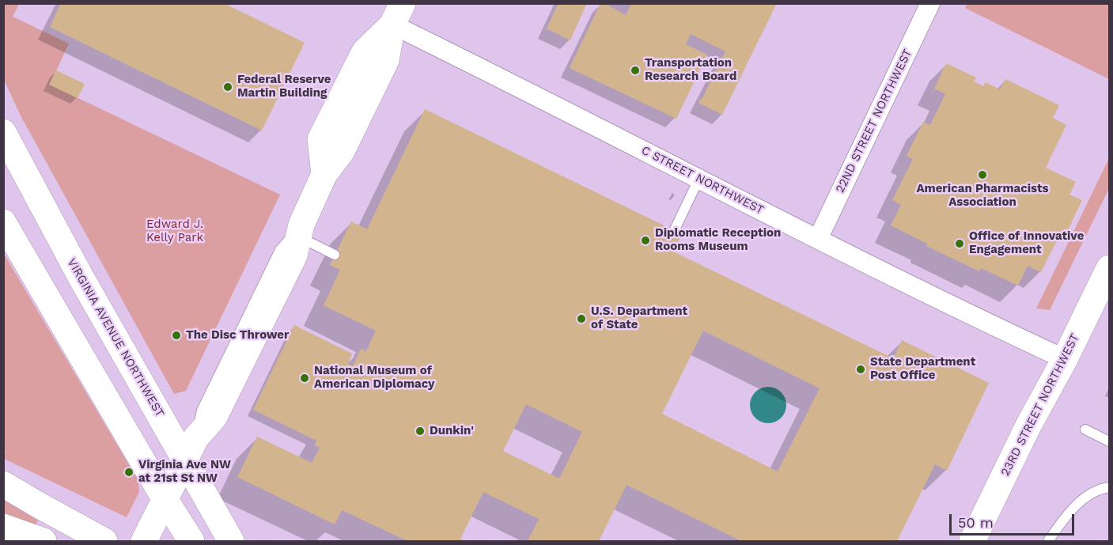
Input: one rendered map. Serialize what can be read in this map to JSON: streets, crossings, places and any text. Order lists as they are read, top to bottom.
{
  "streets": {
    "main road": ["VIRGINIA AVENUE NORTHWEST", "23RD STREET NORTHWEST"],
    "street": ["22ND STREET NORTHWEST", "C STREET NORTHWEST"]
  },
  "crossings": [
    ["22ND STREET NORTHWEST", "C STREET NORTHWEST"],
    ["C STREET NORTHWEST", "23RD STREET NORTHWEST"]
  ],
  "parks": ["Edward J. Kelly Park"],
  "places": [
    "Transportation Research Board",
    "Federal Reserve Martin Building",
    "American Pharmacists Association",
    "Diplomatic Reception Rooms Museum",
    "Office of Innovative Engagement",
    "U.S. Department of State",
    "The Disc Thrower",
    "State Department Post Office",
    "National Museum of American Diplomacy",
    "Dunkin'",
    "Virginia Ave NW at 21st St NW"
  ],
  "scale_bar": "50 m"
}
